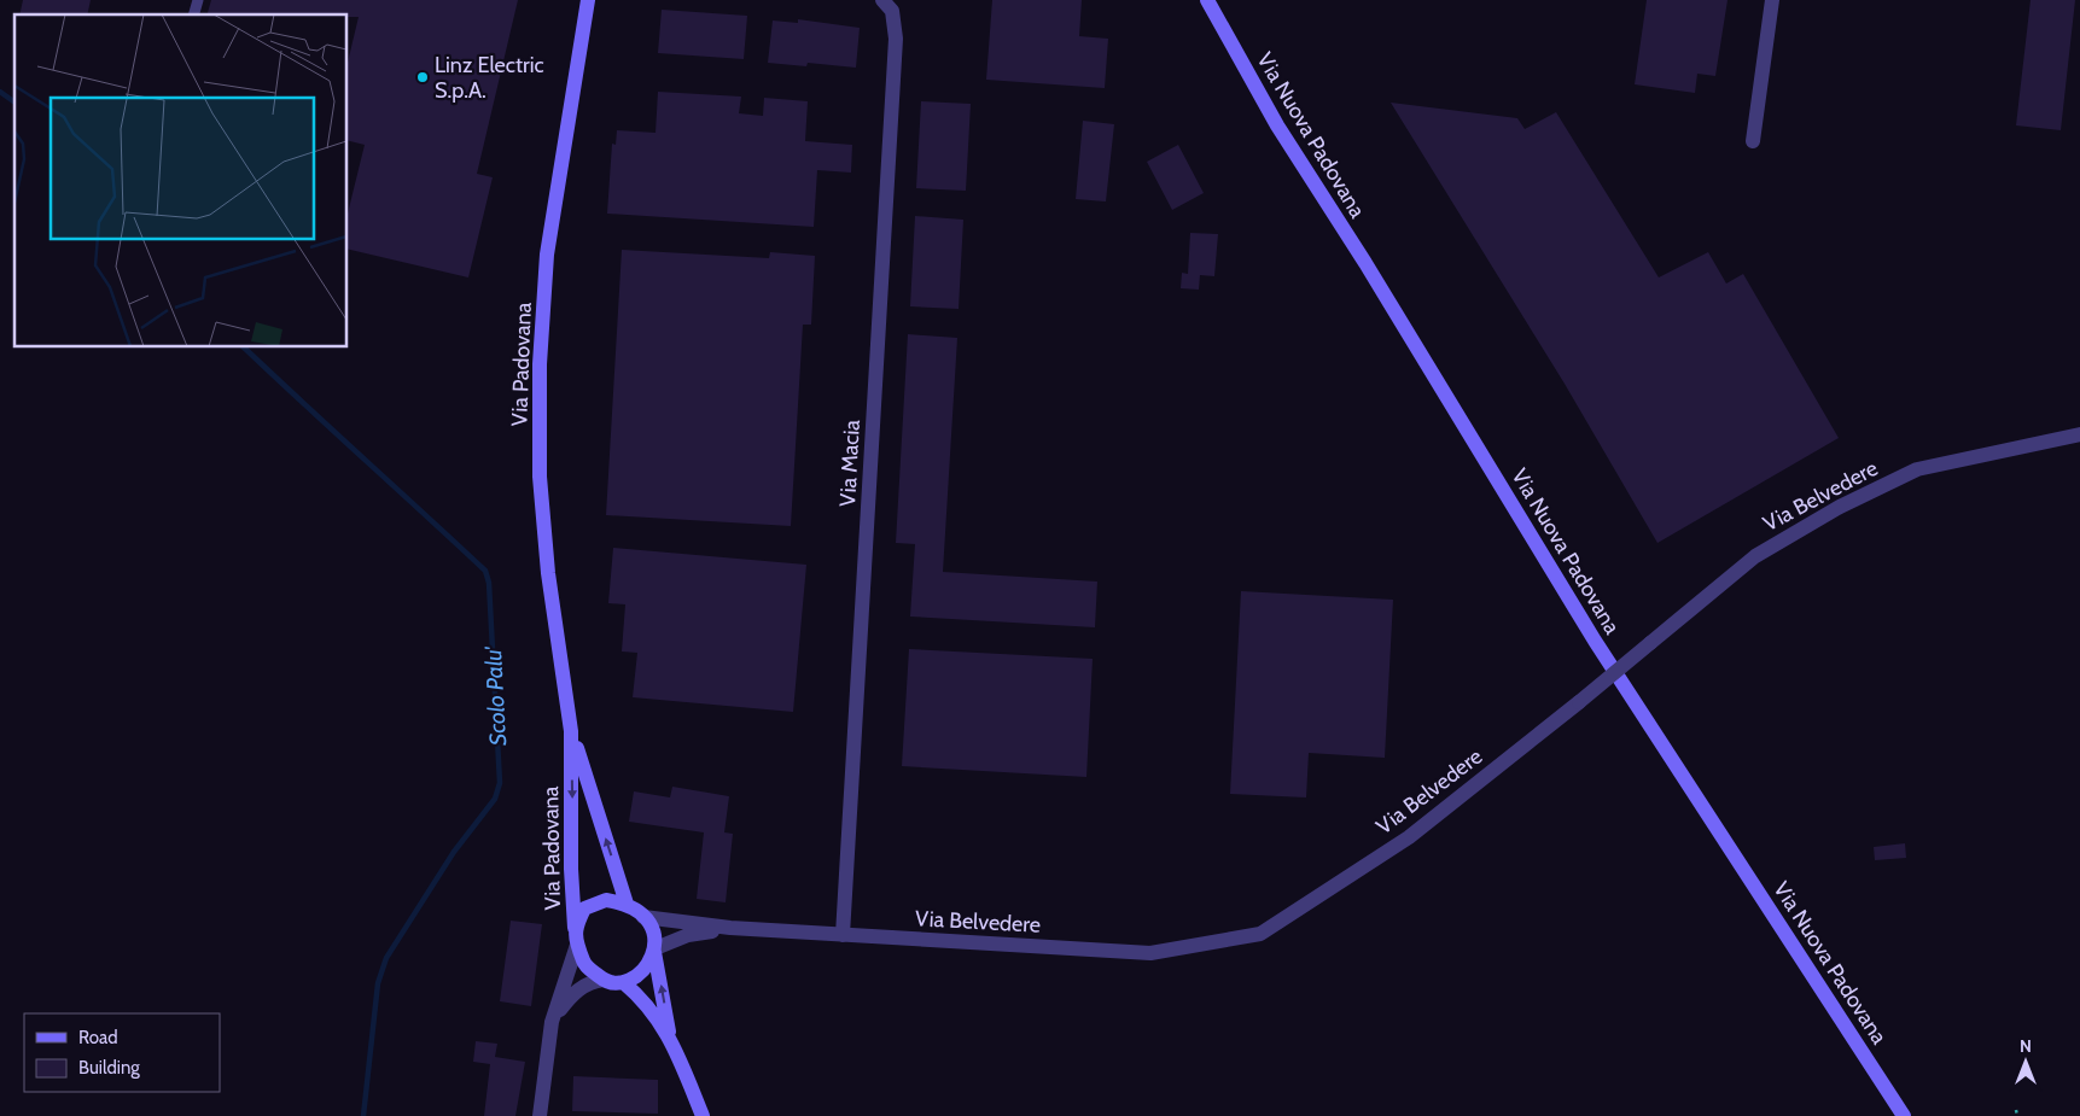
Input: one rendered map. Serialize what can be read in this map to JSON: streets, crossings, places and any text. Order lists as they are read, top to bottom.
{
  "streets": {
    "street": [
      "Via Nuova Padovana",
      "Via Padovana",
      "Via Macia",
      "Via Belvedere"
    ]
  },
  "crossings": [
    ["Via Padovana", "Via Belvedere"],
    ["Via Macia", "Via Belvedere"]
  ],
  "water": ["Scolo Palu'"],
  "places": ["Linz Electric S.p.A."],
  "legend": ["Road", "Building"],
  "north": "top"
}
